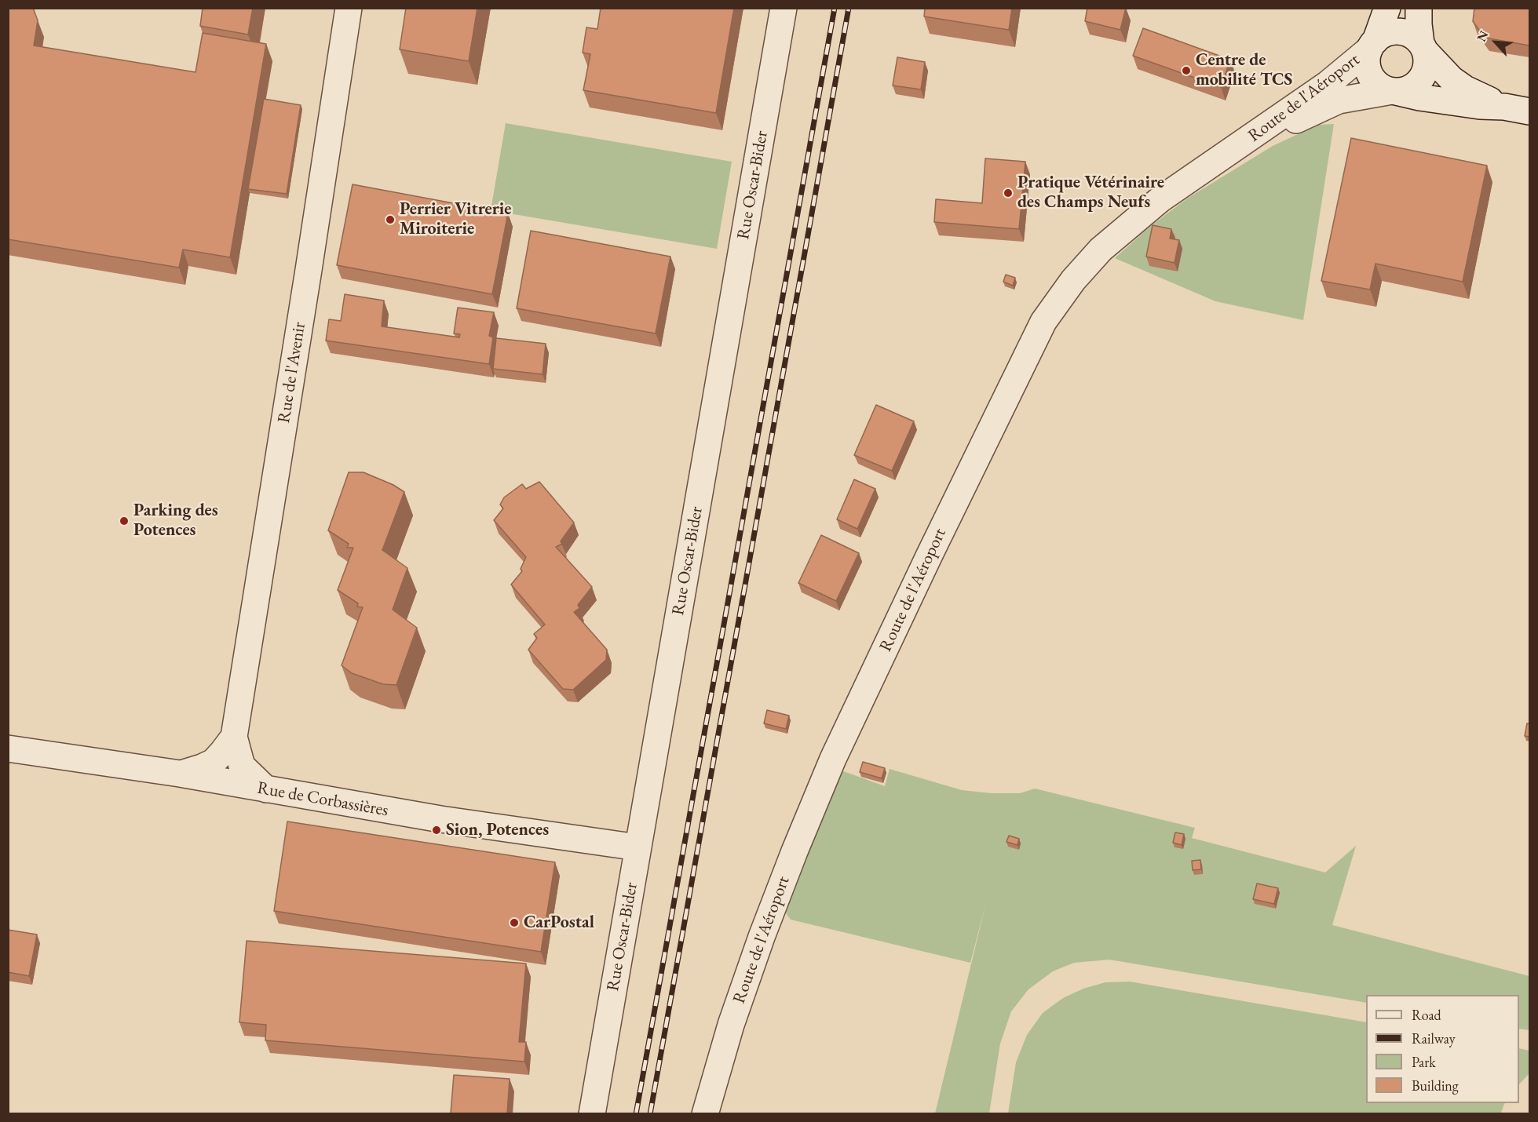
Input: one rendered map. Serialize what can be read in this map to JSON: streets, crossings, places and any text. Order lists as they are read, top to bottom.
{
  "streets": {
    "street": [
      "Route de l'Aéroport",
      "Rue Oscar-Bider",
      "Rue de l'Avenir",
      "Rue de Corbassières"
    ]
  },
  "crossings": [
    ["Rue Oscar-Bider", "Rue de Corbassières"],
    ["Rue de l'Avenir", "Rue de Corbassières"]
  ],
  "places": [
    "Centre de mobilité TCS",
    "Pratique Vétérinaire des Champs Neufs",
    "Perrier Vitrerie Miroiterie",
    "Parking des Potences",
    "Sion, Potences",
    "CarPostal"
  ],
  "legend": [
    "Road",
    "Railway",
    "Park",
    "Building"
  ],
  "north": "top left"
}
